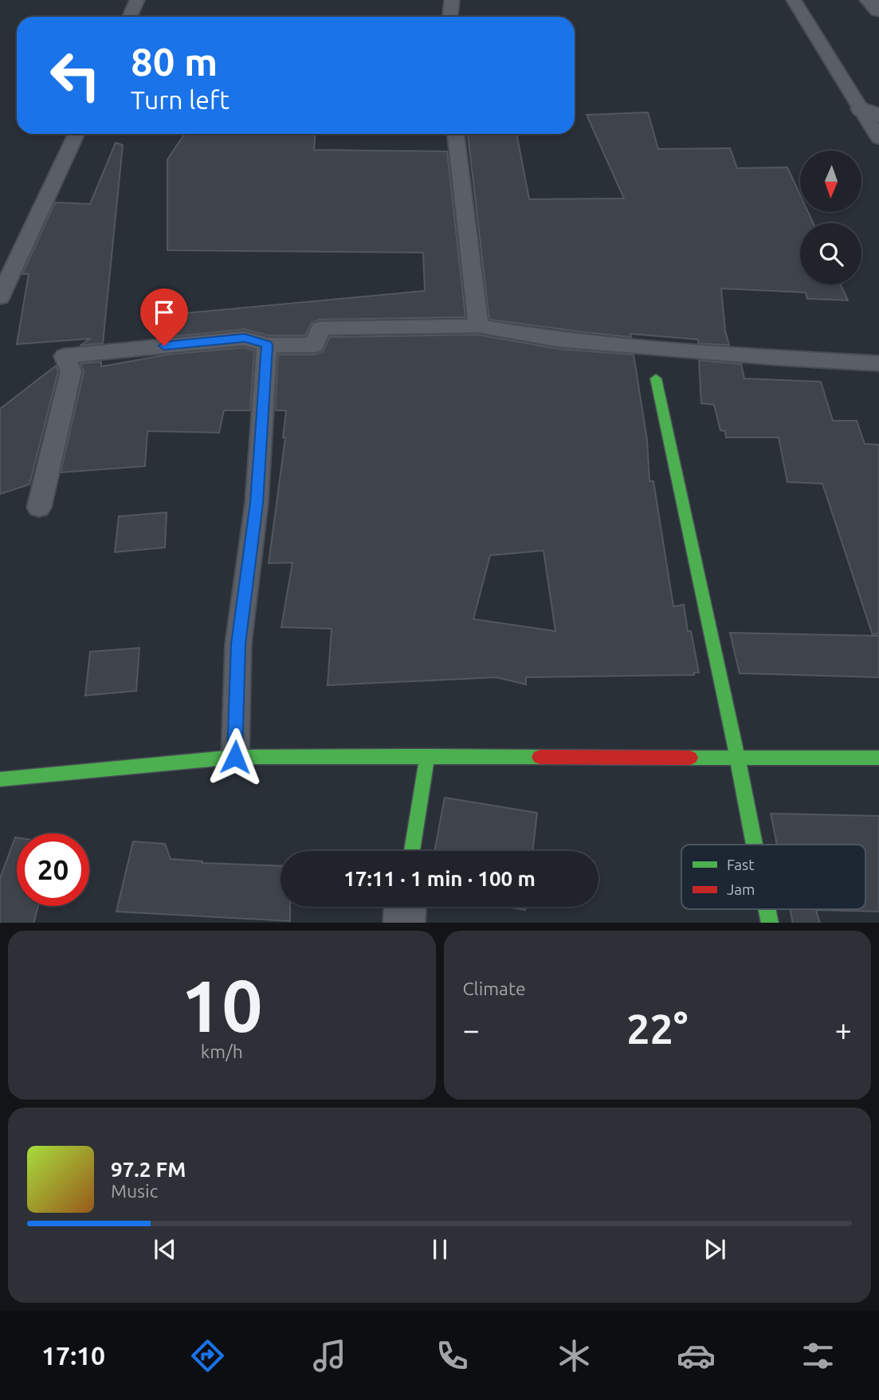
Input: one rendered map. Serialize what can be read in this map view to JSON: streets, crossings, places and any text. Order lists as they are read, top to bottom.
{
  "legend": ["Fast", "Jam"],
  "north": "bottom",
  "page": {
    "turn": ["80 m", "Turn left"],
    "limit": "20",
    "trip": "17:11 · 1 min · 100 m",
    "tile": [
      ["10", "km/h"],
      "Climate"
    ],
    "heat": ["−", "22°", "+"],
    "song": ["97.2 FM", "Music"],
    "tabs": "17:10"
  }
}
